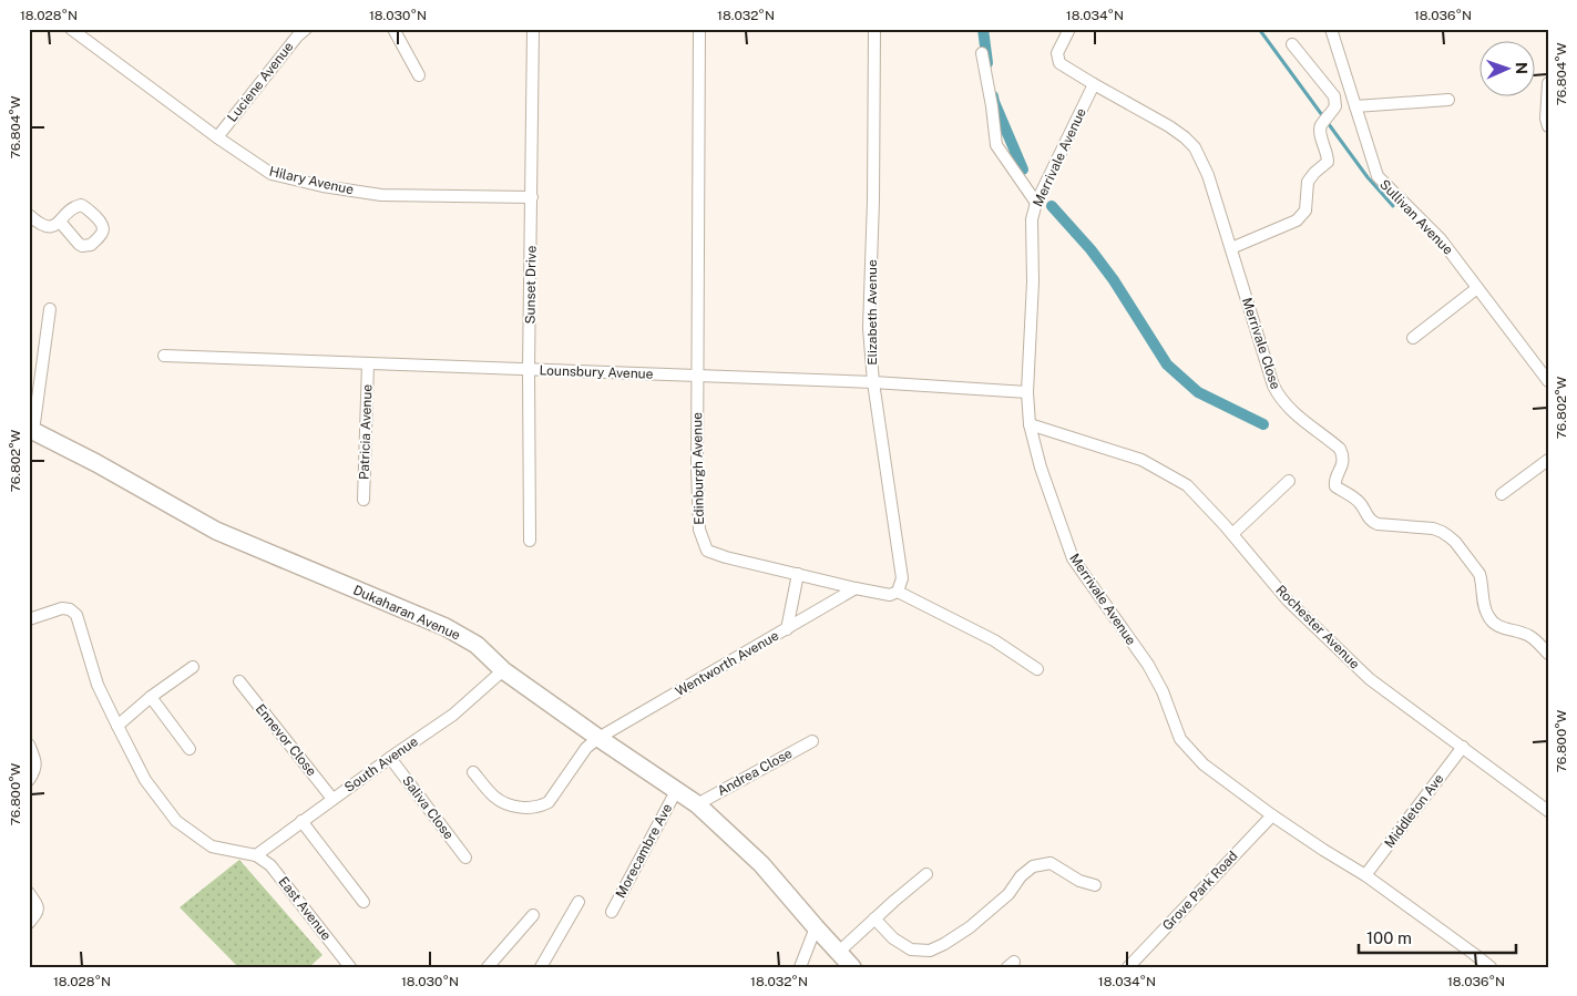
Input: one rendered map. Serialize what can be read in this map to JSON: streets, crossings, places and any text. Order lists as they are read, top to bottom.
{
  "streets": {
    "street": [
      "Luciene Avenue",
      "Merrivale Avenue",
      "Hilary Avenue",
      "Sullivan Avenue",
      "Sunset Drive",
      "Elizabeth Avenue",
      "Merrivale Close",
      "Lounsbury Avenue",
      "Patricia Avenue",
      "Edinburgh Avenue",
      "Dukaharan Avenue",
      "Rochester Avenue",
      "Wentworth Avenue",
      "Ennevor Close",
      "South Avenue",
      "Andrea Close",
      "Saliva Close",
      "Middleton Ave",
      "Morecambre Ave",
      "Grove Park Road",
      "East Avenue"
    ]
  },
  "crossings": [
    ["Luciene Avenue", "Hilary Avenue"],
    ["Merrivale Avenue", "Merrivale Close"],
    ["Merrivale Avenue", "Lounsbury Avenue"],
    ["Merrivale Avenue", "Rochester Avenue"],
    ["Merrivale Avenue", "Middleton Ave"],
    ["Merrivale Avenue", "Grove Park Road"],
    ["Hilary Avenue", "Sunset Drive"],
    ["Sunset Drive", "Lounsbury Avenue"],
    ["Elizabeth Avenue", "Lounsbury Avenue"],
    ["Elizabeth Avenue", "Edinburgh Avenue"],
    ["Lounsbury Avenue", "Patricia Avenue"],
    ["Lounsbury Avenue", "Edinburgh Avenue"],
    ["Edinburgh Avenue", "Wentworth Avenue"],
    ["Dukaharan Avenue", "Wentworth Avenue"],
    ["Dukaharan Avenue", "South Avenue"],
    ["Dukaharan Avenue", "Andrea Close"],
    ["Dukaharan Avenue", "Morecambre Ave"],
    ["Rochester Avenue", "Middleton Ave"],
    ["Ennevor Close", "South Avenue"],
    ["South Avenue", "Saliva Close"],
    ["South Avenue", "East Avenue"]
  ],
  "scale_bar": "100 m",
  "north": "right",
  "coordinates": [
    "18.028°N",
    "18.030°N",
    "18.032°N",
    "18.034°N",
    "18.036°N",
    "76.804°W",
    "76.802°W",
    "76.800°W"
  ]
}
